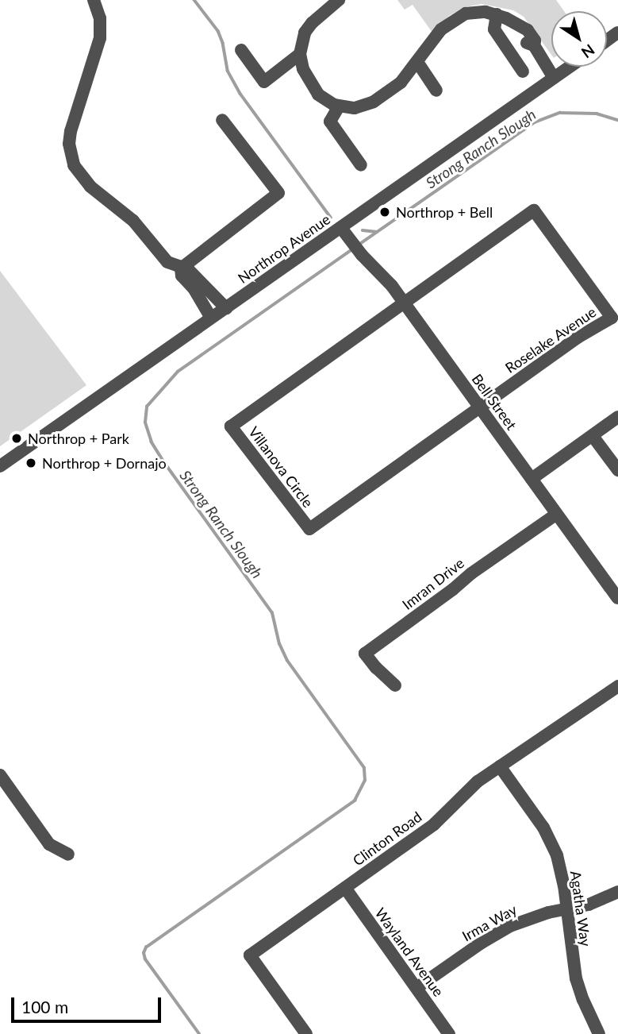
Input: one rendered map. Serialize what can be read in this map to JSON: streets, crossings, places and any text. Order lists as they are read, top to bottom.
{
  "streets": {
    "street": [
      "Northrop Avenue",
      "Roselake Avenue",
      "Bell Street",
      "Villanova Circle",
      "Imran Drive",
      "Clinton Road",
      "Agatha Way",
      "Irma Way",
      "Wayland Avenue"
    ]
  },
  "crossings": [
    ["Northrop Avenue", "Bell Street"],
    ["Roselake Avenue", "Bell Street"],
    ["Roselake Avenue", "Villanova Circle"],
    ["Bell Street", "Villanova Circle"],
    ["Bell Street", "Imran Drive"],
    ["Clinton Road", "Agatha Way"],
    ["Clinton Road", "Wayland Avenue"],
    ["Agatha Way", "Irma Way"],
    ["Irma Way", "Wayland Avenue"]
  ],
  "water": ["Strong Ranch Slough"],
  "places": ["Northrop + Bell", "Northrop + Park", "Northrop + Dornajo"],
  "scale_bar": "100 m",
  "north": "bottom right"
}
